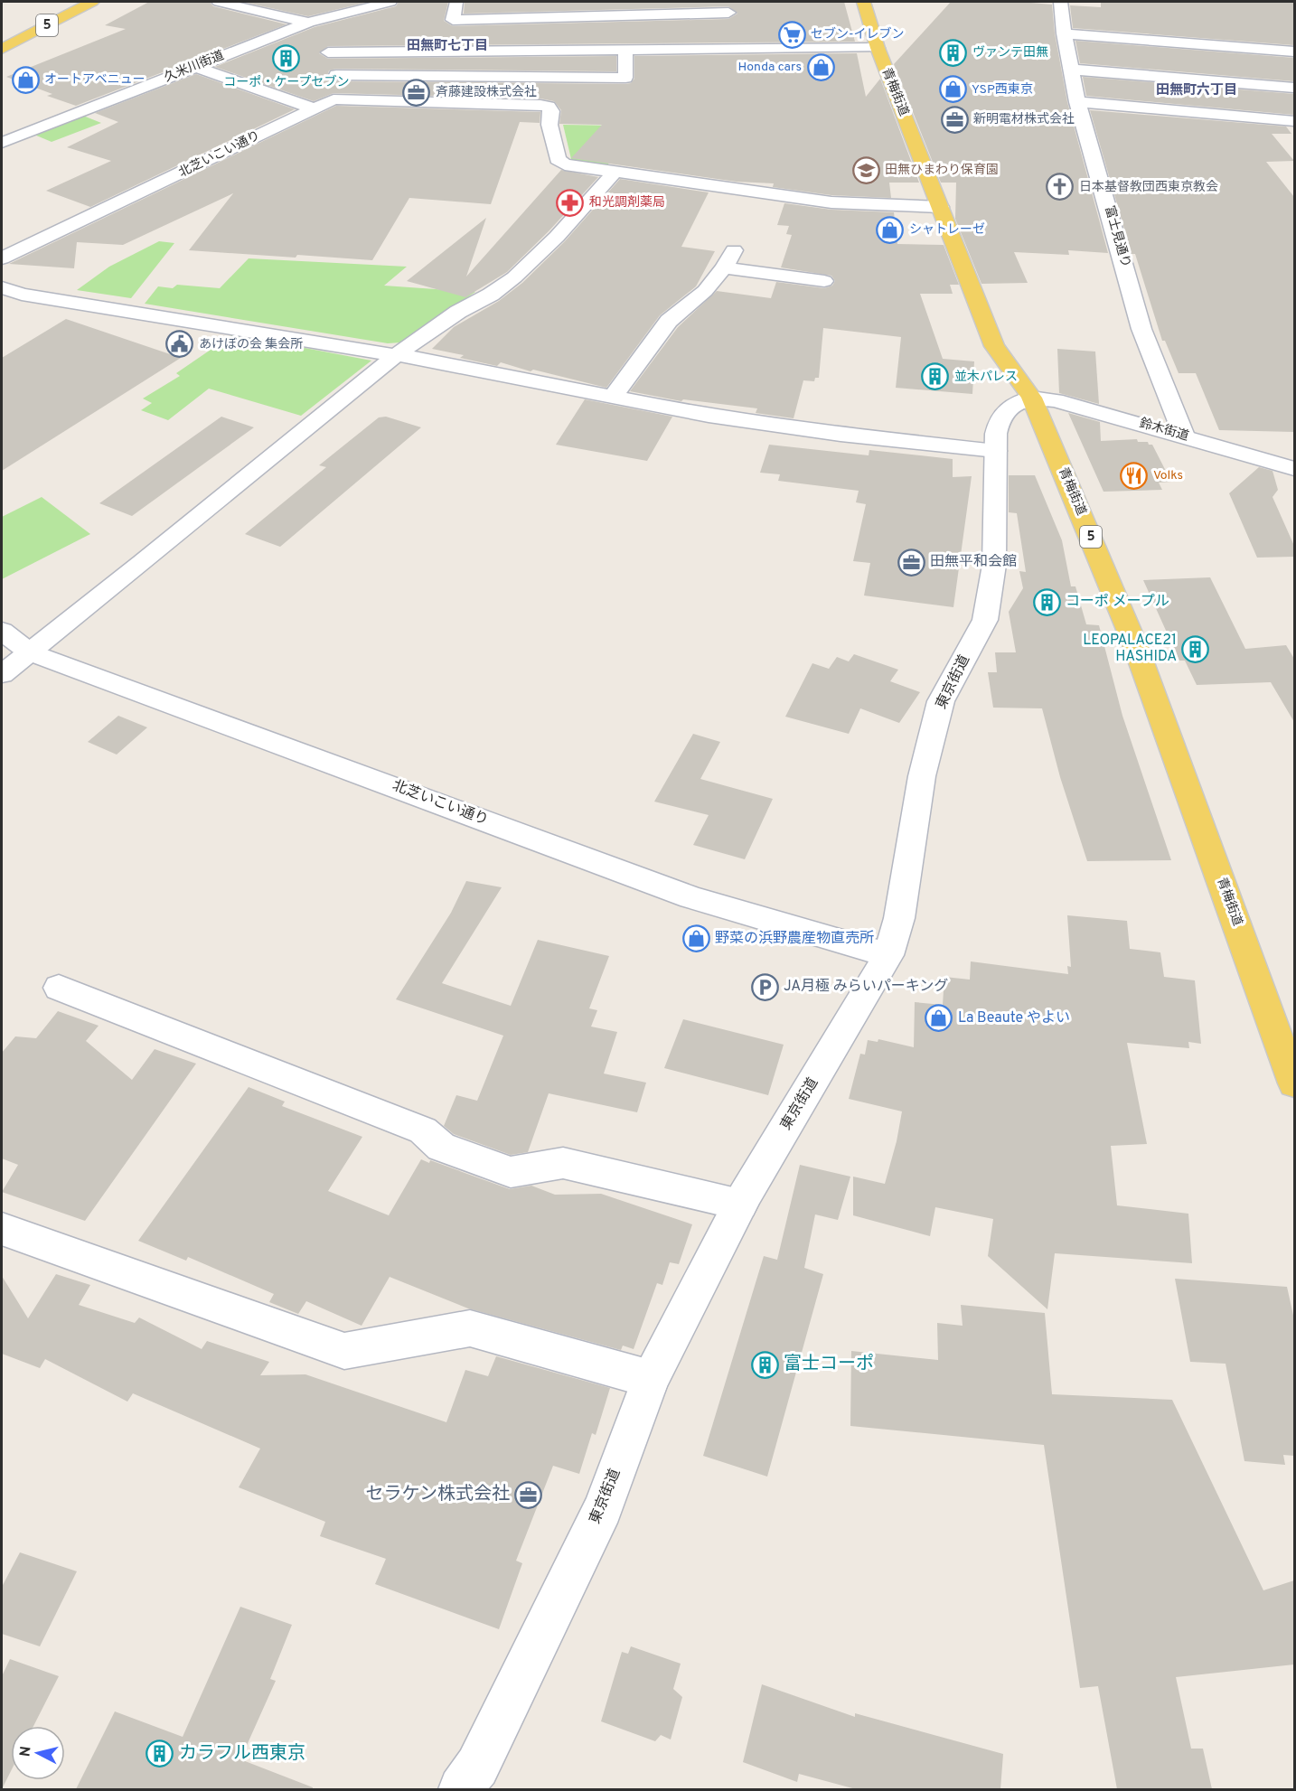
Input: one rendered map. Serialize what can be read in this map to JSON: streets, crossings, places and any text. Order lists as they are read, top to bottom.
{
  "streets": {
    "main road": ["5", "青梅街道"],
    "street": [
      "久米川街道",
      "北芝いこい通り",
      "富士見通り",
      "鈴木街道",
      "東京街道"
    ]
  },
  "crossings": [
    ["青梅街道", "鈴木街道"],
    ["青梅街道", "東京街道"],
    ["北芝いこい通り", "東京街道"],
    ["富士見通り", "鈴木街道"],
    ["鈴木街道", "東京街道"]
  ],
  "districts": ["田無町七丁目", "田無町六丁目"],
  "places": {
    "supermarket": ["セブン-イレブン"],
    "building": [
      "ヴァンテ田無",
      "コーポ・ケープセブン",
      "並木パレス",
      "コーポ メープル",
      "LEOPALACE21 HASHIDA",
      "富士コーポ",
      "カラフル西東京"
    ],
    "shop": [
      "Honda cars",
      "オートアベニュー",
      "YSP西東京",
      "シャトレーゼ",
      "野菜の浜野農産物直売所",
      "La Beaute やよい"
    ],
    "office": [
      "斉藤建設株式会社",
      "新明電材株式会社",
      "田無平和会館",
      "セラケン株式会社"
    ],
    "school or university": ["田無ひまわり保育園"],
    "church": ["日本基督教団西東京教会"],
    "pharmacy": ["和光調剤薬局"],
    "public building": ["あけぼの会 集会所"],
    "restaurant": ["Volks"],
    "parking": ["JA月極 みらいパーキング"]
  },
  "north": "left"
}
